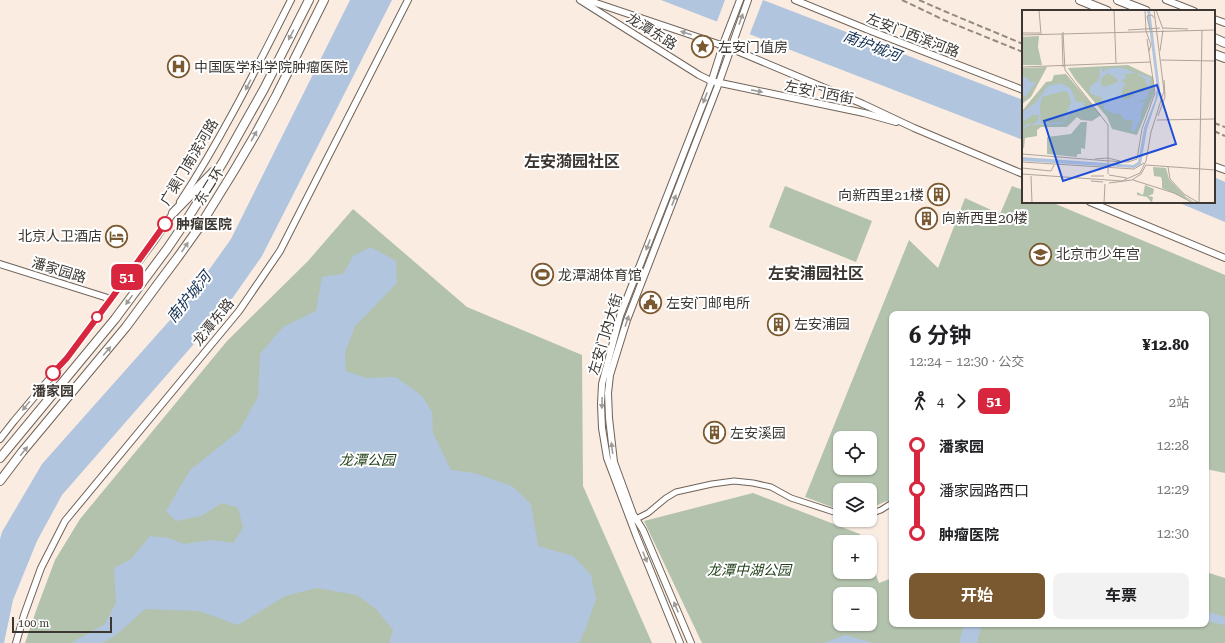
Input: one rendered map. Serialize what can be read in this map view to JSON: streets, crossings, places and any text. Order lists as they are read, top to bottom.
{
  "streets": {
    "highway": ["东二环"],
    "street": [
      "龙潭东路",
      "左安门西滨河路",
      "左安门西街",
      "广渠门南滨河路",
      "潘家园路",
      "左安门内大街"
    ]
  },
  "crossings": [
    ["龙潭东路", "左安门西街"],
    ["龙潭东路", "左安门内大街"],
    ["左安门西街", "左安门内大街"],
    ["广渠门南滨河路", "潘家园路"]
  ],
  "one_way": ["广渠门南滨河路"],
  "districts": ["左安漪园社区", "左安浦园社区"],
  "water": ["南护城河"],
  "parks": ["龙潭公园", "龙潭中湖公园"],
  "places": {
    "place": ["左安门值房"],
    "hospital": ["中国医学科学院肿瘤医院"],
    "building": [
      "向新西里21楼",
      "向新西里20楼",
      "左安浦园",
      "左安溪园"
    ],
    "other": ["肿瘤医院", "潘家园"],
    "hotel": ["北京人卫酒店"],
    "school or university": ["北京市少年宫"],
    "sports": ["龙潭湖体育馆"],
    "public building": ["左安门邮电所"]
  },
  "lines": ["bus line 51"],
  "scale_bar": "100 m",
  "page": {
    "on_map": "51",
    "heading": ["6 分钟", "12:24 – 12:30 · 公交", "¥12.80"],
    "legs": ["4", "51", "2站"],
    "list": [
      {
        "name": "潘家园",
        "value": "12:28"
      },
      {
        "name": "潘家园路西口",
        "value": "12:29"
      },
      {
        "name": "肿瘤医院",
        "value": "12:30"
      }
    ],
    "map_buttons": ["+", "−"],
    "buttons": ["开始", "车票"],
    "scale": "100 m"
  }
}
